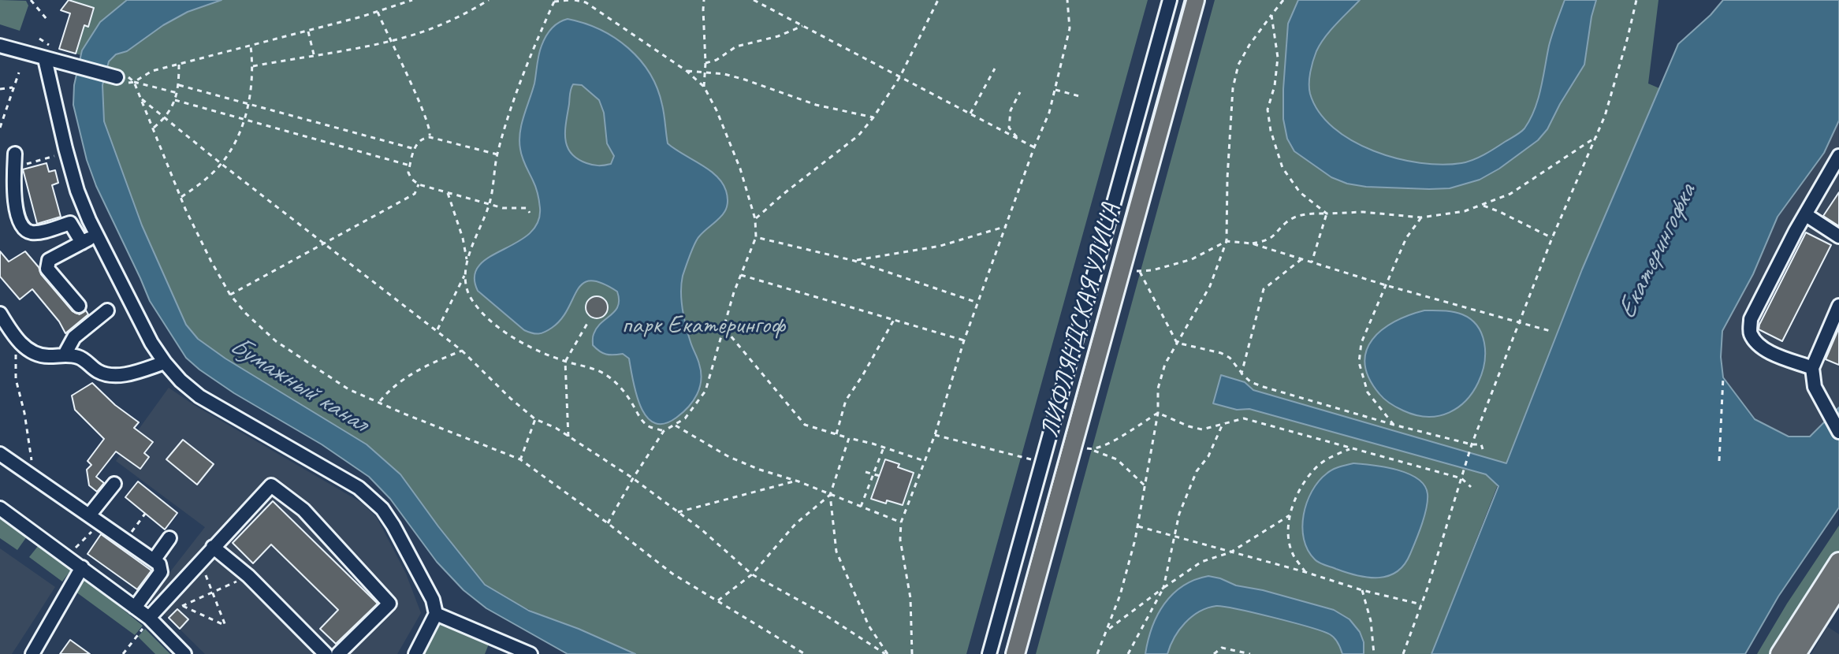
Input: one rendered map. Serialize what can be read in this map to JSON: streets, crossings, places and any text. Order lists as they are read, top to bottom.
{
  "streets": {
    "main road": ["ЛИФЛЯНДСКАЯ УЛИЦА"]
  },
  "water": ["Екатерингофка", "Бумажный канал"],
  "parks": ["парк Екатерингоф"]
}
